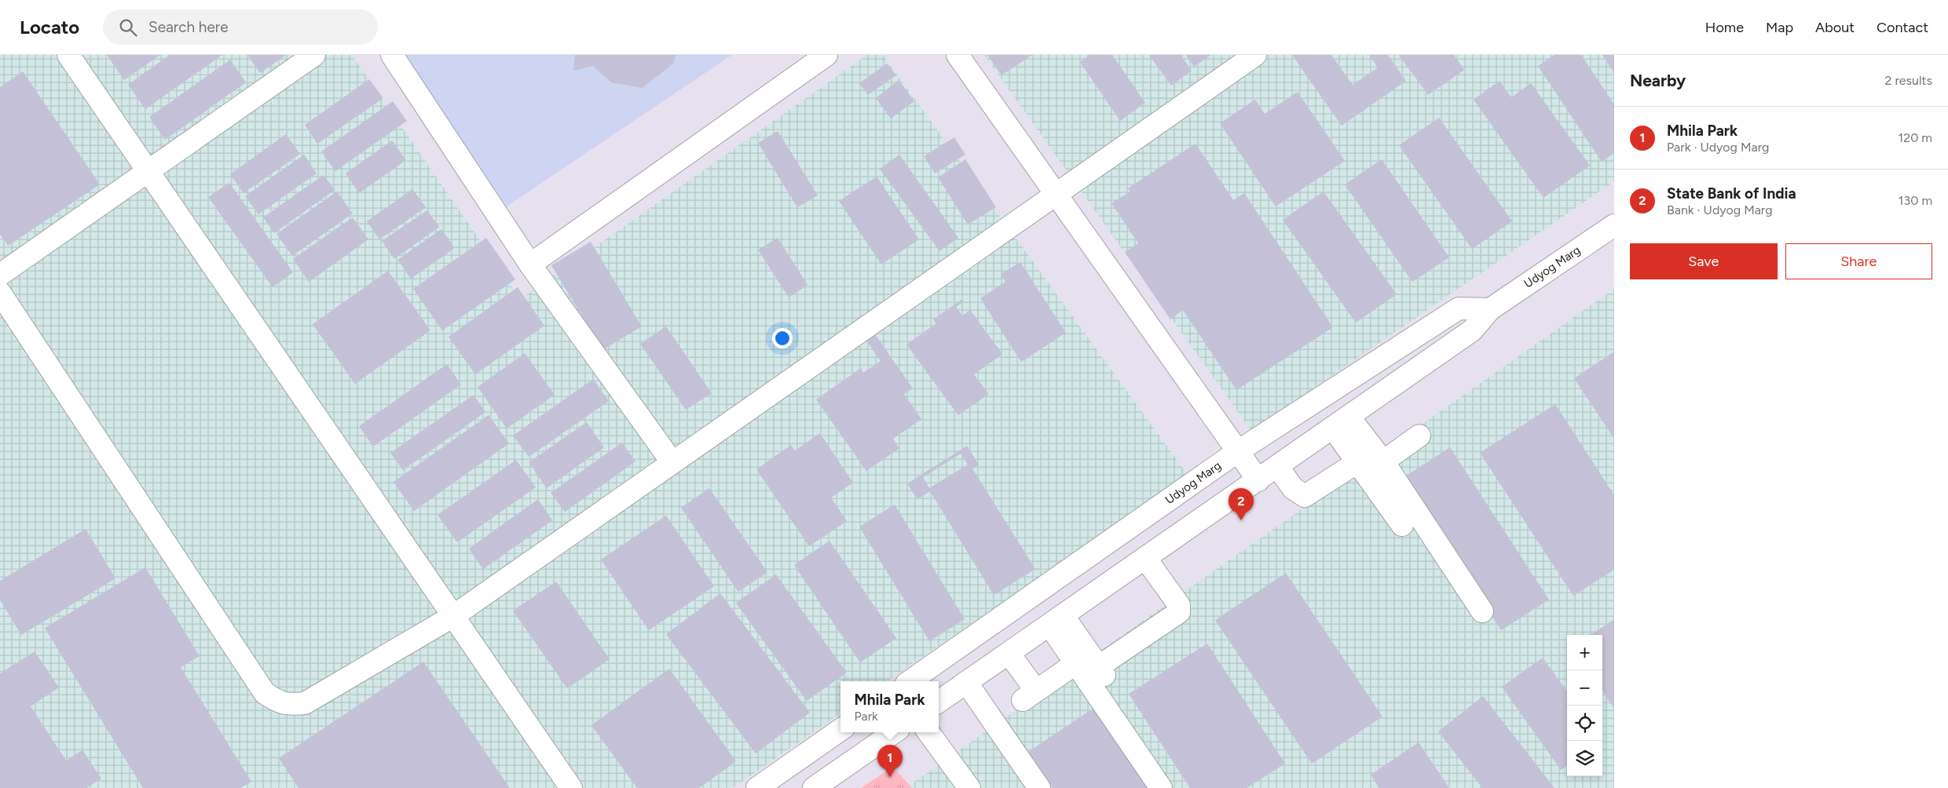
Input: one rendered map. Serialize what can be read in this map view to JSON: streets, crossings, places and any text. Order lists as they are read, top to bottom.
{
  "streets": {
    "street": ["Udyog Marg"]
  },
  "page": {
    "header": "Locato",
    "search": "Search here",
    "nav": [
      "Home",
      "Map",
      "About",
      "Contact"
    ],
    "heading": ["Nearby", "2 results"],
    "list": [
      {
        "mark": "1",
        "name": "Mhila Park",
        "note": "Park · Udyog Marg",
        "value": "120 m"
      },
      {
        "mark": "2",
        "name": "State Bank of India",
        "note": "Bank · Udyog Marg",
        "value": "130 m"
      }
    ],
    "buttons": ["Save", "Share"],
    "pins": ["2", "1"],
    "map_buttons": ["+", "−"],
    "popup": ["Mhila Park", "Park"]
  }
}
